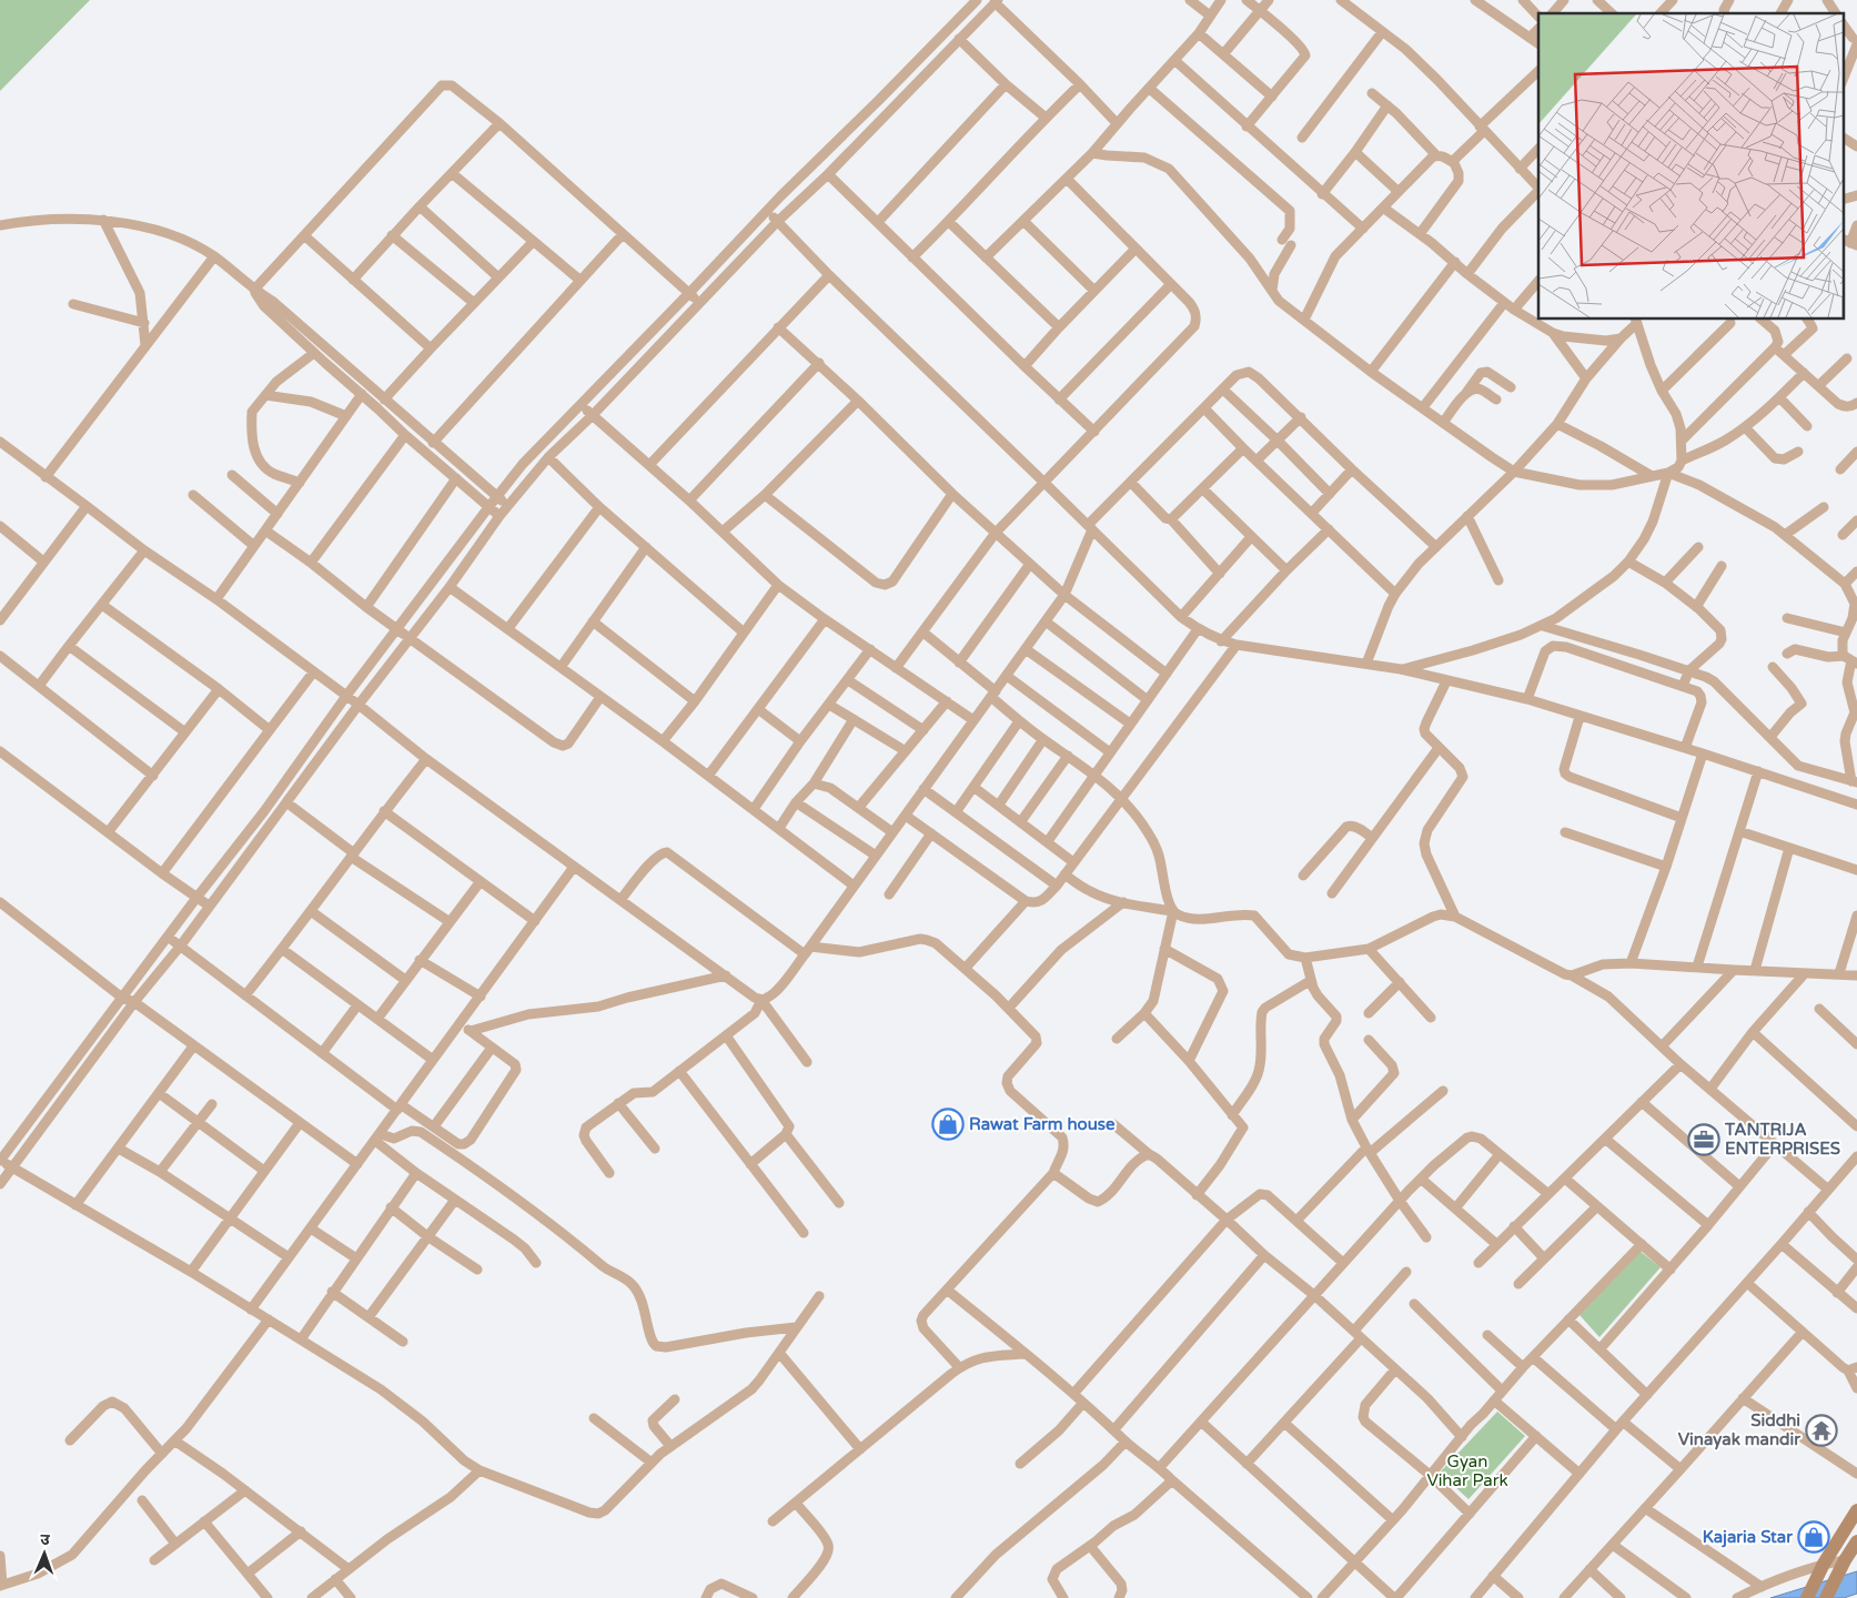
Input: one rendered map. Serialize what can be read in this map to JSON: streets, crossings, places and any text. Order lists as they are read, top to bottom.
{
  "parks": ["Gyan Vihar Park"],
  "places": {
    "shop": ["Rawat Farm house", "Kajaria Star"],
    "office": ["TANTRIJA ENTERPRISES"],
    "temple": ["Siddhi Vinayak mandir"]
  },
  "north": "top"
}
